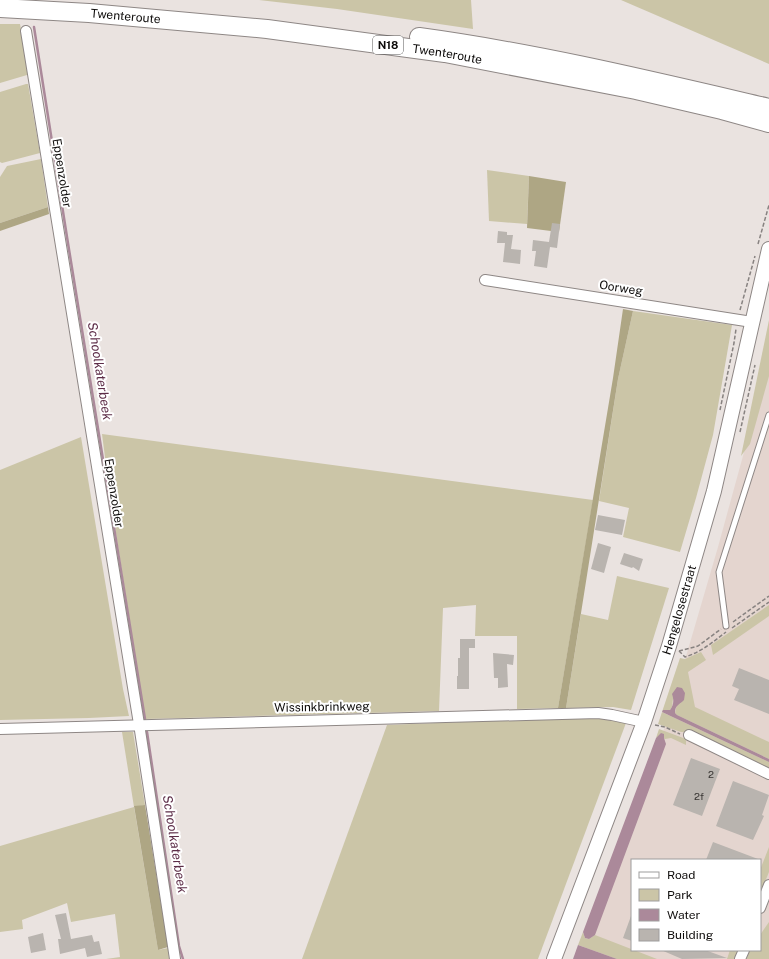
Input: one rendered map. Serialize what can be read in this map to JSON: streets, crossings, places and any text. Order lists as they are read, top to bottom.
{
  "streets": {
    "highway": ["Twenteroute", "N18"],
    "main road": ["Hengelosestraat"],
    "street": ["Eppenzolder", "Oorweg", "Wissinkbrinkweg"]
  },
  "crossings": [
    ["Eppenzolder", "Wissinkbrinkweg"],
    ["Oorweg", "Hengelosestraat"],
    ["Hengelosestraat", "Wissinkbrinkweg"]
  ],
  "water": ["Schoolkaterbeek"],
  "house_numbers": ["2", "2f"],
  "legend": [
    "Road",
    "Park",
    "Water",
    "Building"
  ]
}
